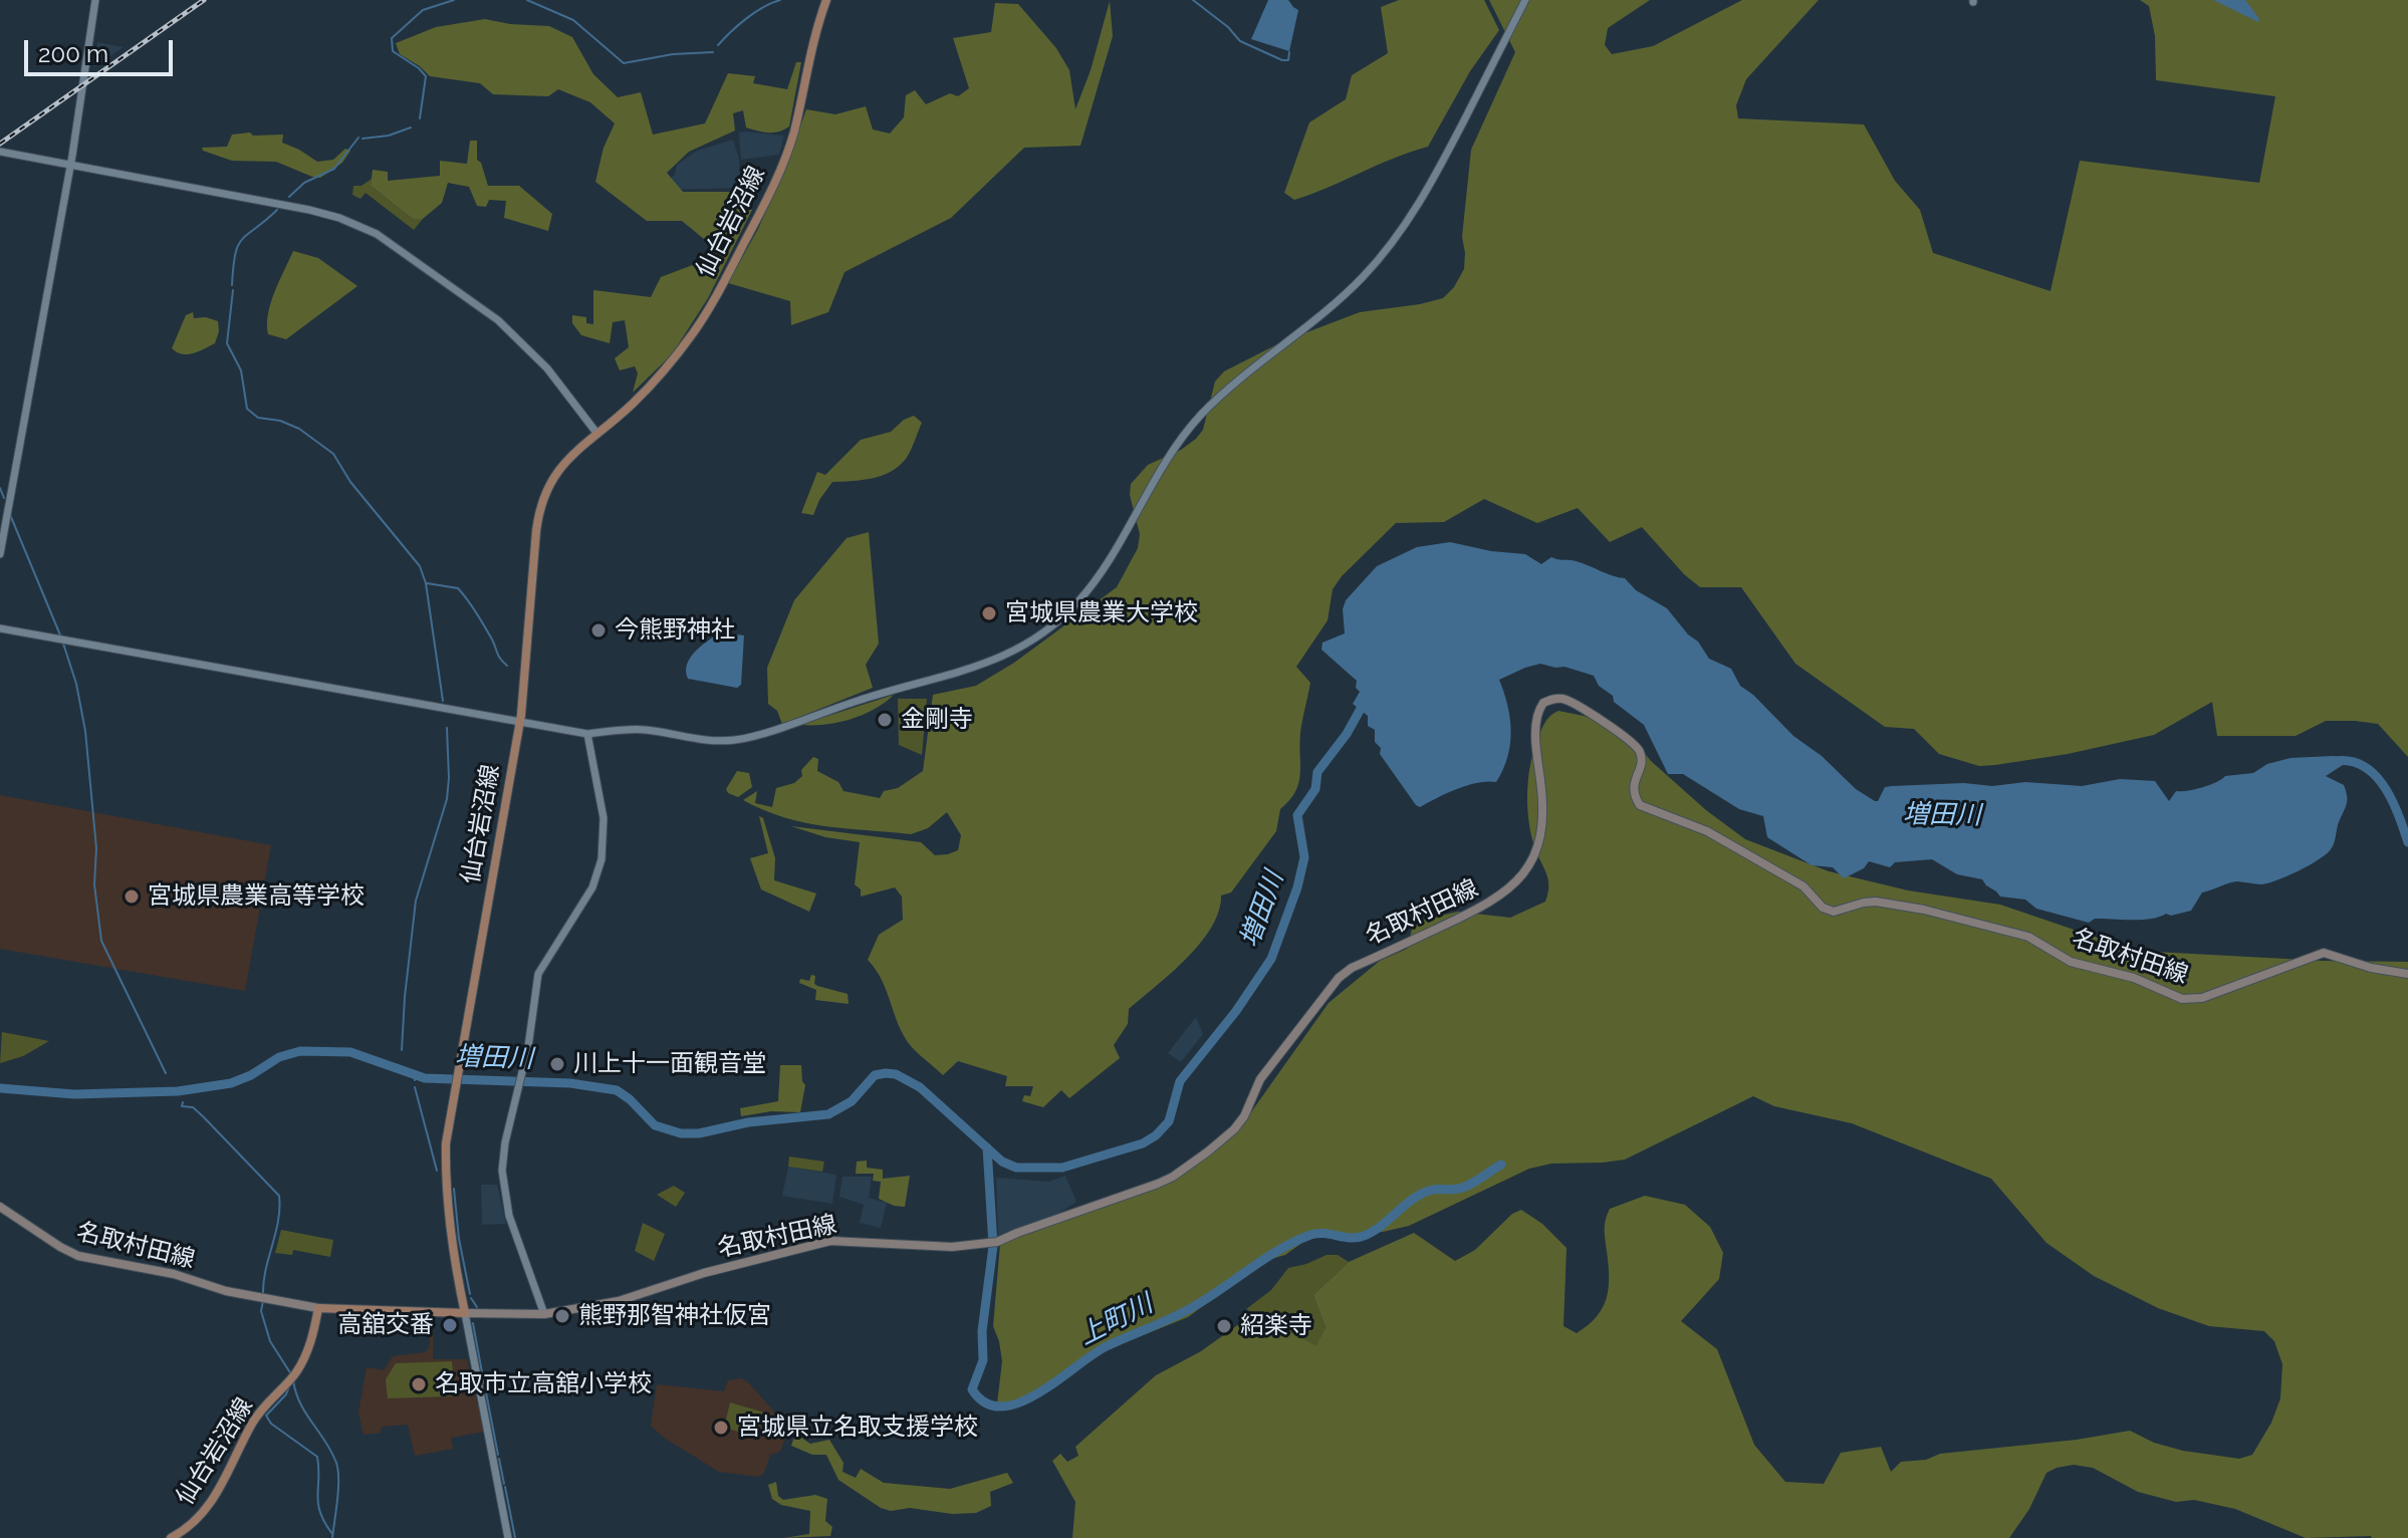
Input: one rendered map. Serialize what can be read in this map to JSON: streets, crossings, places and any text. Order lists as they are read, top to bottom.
{
  "streets": {
    "main road": ["仙台岩沼線", "名取村田線"]
  },
  "crossings": [
    ["仙台岩沼線", "名取村田線"]
  ],
  "water": ["増田川", "上町川"],
  "places": [
    "宮城県農業大学校",
    "今熊野神社",
    "金剛寺",
    "宮城県農業高等学校",
    "川上十一面観音堂",
    "熊野那智神社仮宮",
    "高舘交番",
    "紹楽寺",
    "名取市立高舘小学校",
    "宮城県立名取支援学校"
  ],
  "scale_bar": "200 m"
}
